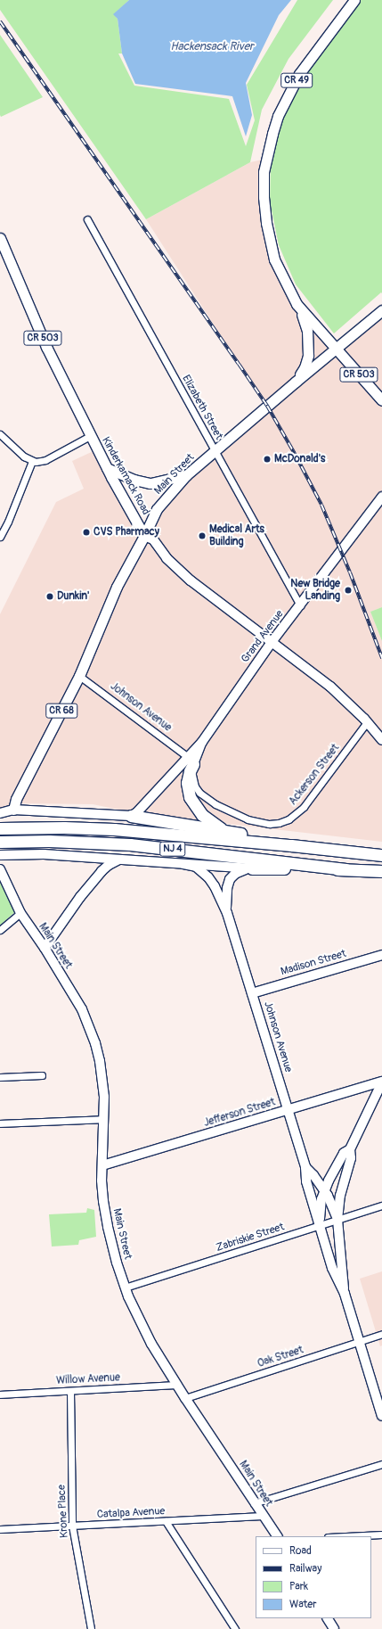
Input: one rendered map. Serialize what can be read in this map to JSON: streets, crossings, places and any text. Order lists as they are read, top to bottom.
{
  "streets": {
    "highway": ["NJ 4"],
    "main road": [
      "CR 49",
      "CR 503",
      "Main Street",
      "Kinderkamack Road",
      "Grand Avenue",
      "Johnson Avenue",
      "CR 68",
      "Madison Street",
      "Jefferson Street"
    ],
    "street": [
      "Elizabeth Street",
      "Ackerson Street",
      "Zabriskie Street",
      "Oak Street",
      "Willow Avenue",
      "Krone Place",
      "Catalpa Avenue"
    ]
  },
  "crossings": [
    ["CR 49", "CR 503"],
    ["CR 49", "Main Street"],
    ["CR 503", "Main Street"],
    ["Elizabeth Street", "Main Street"],
    ["Elizabeth Street", "Grand Avenue"],
    ["Main Street", "Kinderkamack Road"],
    ["Main Street", "Johnson Avenue"],
    ["Main Street", "Jefferson Street"],
    ["Main Street", "Zabriskie Street"],
    ["Main Street", "Oak Street"],
    ["Main Street", "Willow Avenue"],
    ["Main Street", "Catalpa Avenue"],
    ["Kinderkamack Road", "Grand Avenue"],
    ["Kinderkamack Road", "Ackerson Street"],
    ["Grand Avenue", "Johnson Avenue"],
    ["Grand Avenue", "Ackerson Street"],
    ["Johnson Avenue", "Ackerson Street"],
    ["Johnson Avenue", "Madison Street"],
    ["Johnson Avenue", "Jefferson Street"],
    ["Johnson Avenue", "Zabriskie Street"],
    ["Johnson Avenue", "Oak Street"],
    ["Willow Avenue", "Krone Place"],
    ["Krone Place", "Catalpa Avenue"]
  ],
  "water": ["Hackensack River"],
  "places": [
    "McDonald's",
    "CVS Pharmacy",
    "Medical Arts Building",
    "New Bridge Landing",
    "Dunkin'"
  ],
  "legend": [
    "Road",
    "Railway",
    "Park",
    "Water"
  ]
}
